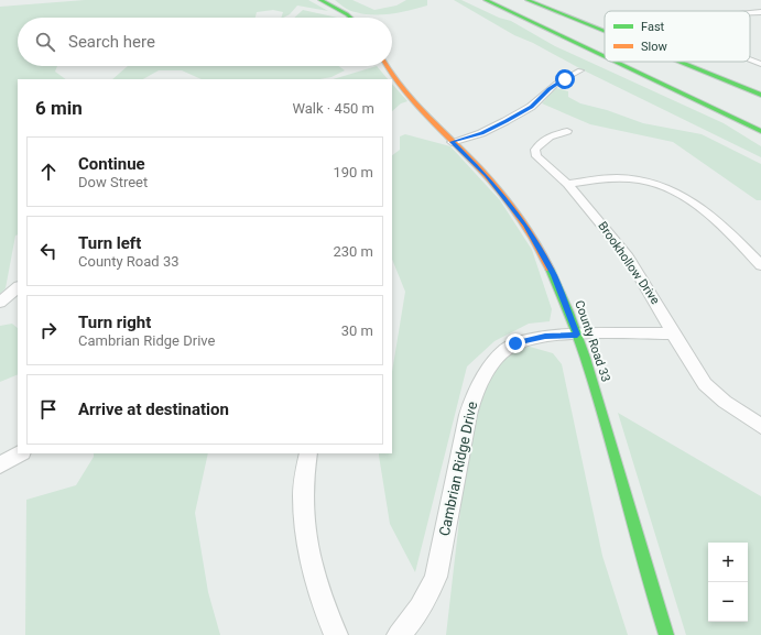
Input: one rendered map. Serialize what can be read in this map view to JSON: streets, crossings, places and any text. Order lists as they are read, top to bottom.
{
  "streets": {
    "main road": ["County Road 33"],
    "street": ["Brookhollow Drive", "Cambrian Ridge Drive"]
  },
  "crossings": [
    ["Brookhollow Drive", "Cambrian Ridge Drive"],
    ["County Road 33", "Cambrian Ridge Drive"]
  ],
  "legend": ["Fast", "Slow"],
  "page": {
    "search": "Search here",
    "heading": ["6 min", "Walk · 450 m"],
    "list": [
      ["Continue", "Dow Street", "190 m"],
      ["Turn left", "County Road 33", "230 m"],
      ["Turn right", "Cambrian Ridge Drive", "30 m"],
      "Arrive at destination"
    ],
    "map_buttons": ["+", "−"]
  }
}
